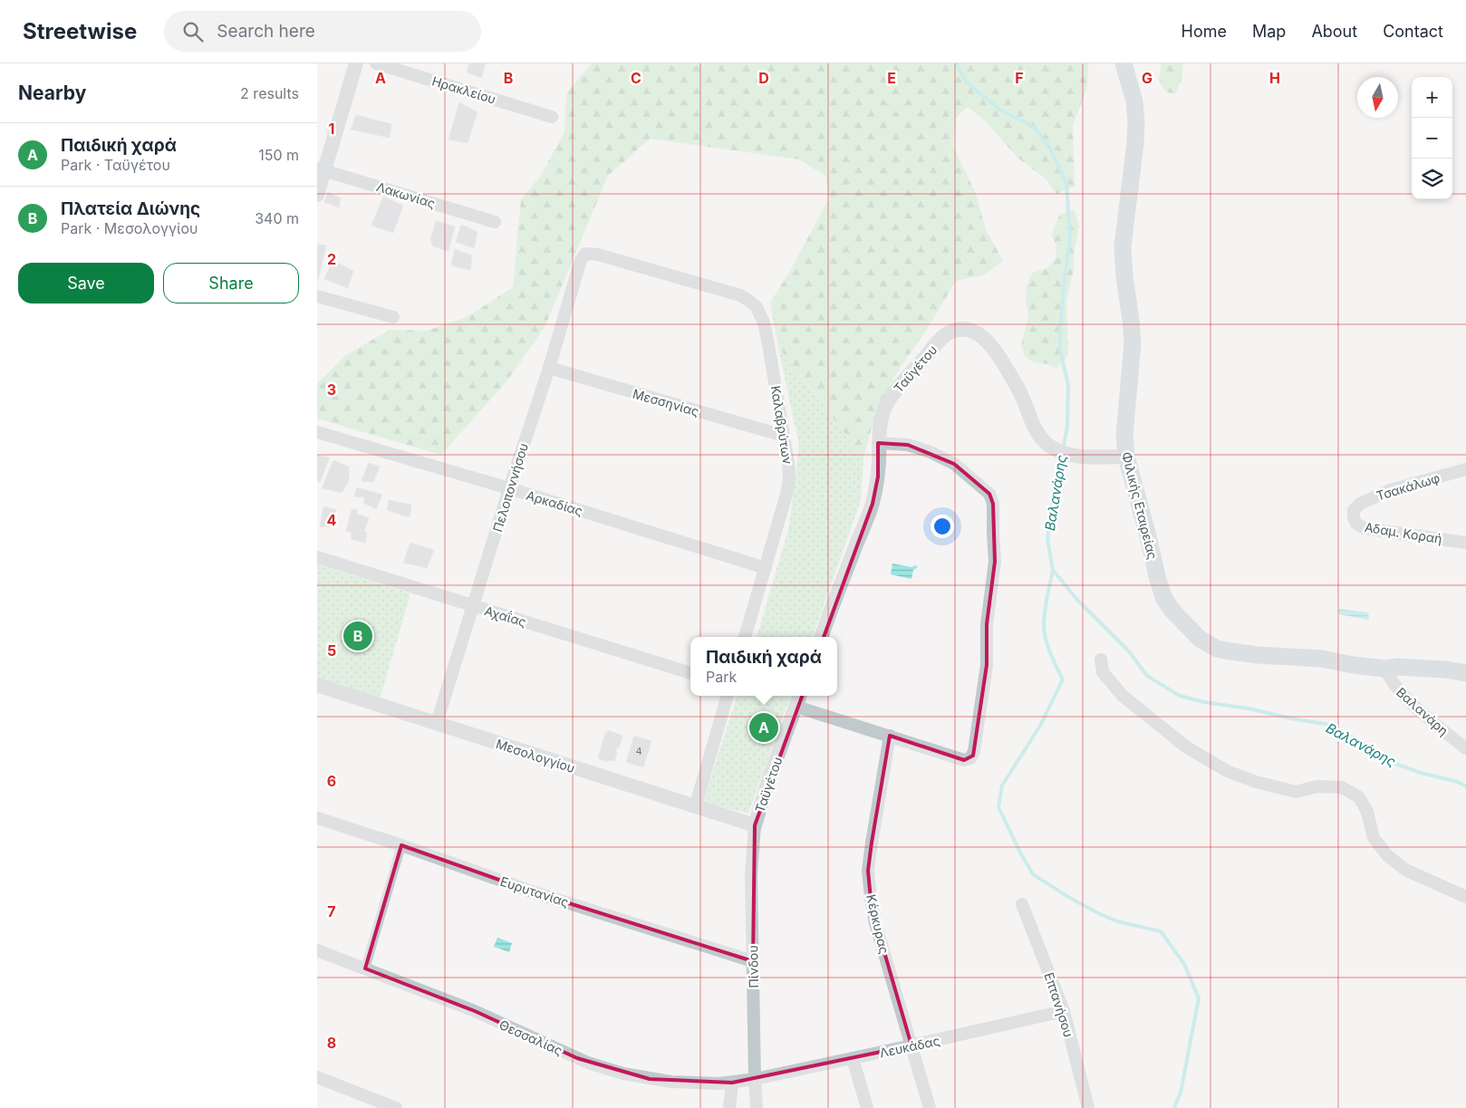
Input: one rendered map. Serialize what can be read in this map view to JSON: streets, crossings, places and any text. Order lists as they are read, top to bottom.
{
  "streets": {
    "main road": ["Φιλικής Εταιρείας"],
    "street": [
      "Ηρακλείου",
      "Λακωνίας",
      "Ταϋγέτου",
      "Μεσσηνίας",
      "Καλαβρύτων",
      "Τσακάλωφ",
      "Πελοποννήσου",
      "Αρκαδίας",
      "Αδαμ. Κοραή",
      "Αχαΐας",
      "Βαλανάρη",
      "Μεσολογγίου",
      "Ευρυτανίας",
      "Κέρκυρας",
      "Πίνδου",
      "Επτανήσου",
      "Θεσσαλίας",
      "Λευκάδας"
    ]
  },
  "crossings": [
    ["Ταϋγέτου", "Φιλικής Εταιρείας"],
    ["Ταϋγέτου", "Μεσολογγίου"],
    ["Ταϋγέτου", "Πίνδου"],
    ["Μεσσηνίας", "Καλαβρύτων"],
    ["Μεσσηνίας", "Πελοποννήσου"],
    ["Καλαβρύτων", "Πελοποννήσου"],
    ["Καλαβρύτων", "Αρκαδίας"],
    ["Τσακάλωφ", "Αδαμ. Κοραή"],
    ["Πελοποννήσου", "Αρκαδίας"],
    ["Πελοποννήσου", "Αχαΐας"],
    ["Πελοποννήσου", "Μεσολογγίου"],
    ["Φιλικής Εταιρείας", "Βαλανάρη"],
    ["Μεσολογγίου", "Πίνδου"],
    ["Ευρυτανίας", "Πίνδου"],
    ["Κέρκυρας", "Λευκάδας"],
    ["Πίνδου", "Θεσσαλίας"],
    ["Πίνδου", "Λευκάδας"],
    ["Επτανήσου", "Λευκάδας"],
    ["Θεσσαλίας", "Λευκάδας"]
  ],
  "water": ["Βαλανάρης"],
  "house_numbers": ["4"],
  "north": "bottom",
  "page": {
    "header": "Streetwise",
    "search": "Search here",
    "nav": [
      "Home",
      "Map",
      "About",
      "Contact"
    ],
    "heading": ["Nearby", "2 results"],
    "map_buttons": ["+", "−"],
    "list": [
      {
        "mark": "A",
        "name": "Παιδική χαρά",
        "note": "Park · Ταϋγέτου",
        "value": "150 m"
      },
      {
        "mark": "B",
        "name": "Πλατεία Διώνης",
        "note": "Park · Μεσολογγίου",
        "value": "340 m"
      }
    ],
    "buttons": ["Save", "Share"],
    "pins": ["B", "A"],
    "popup": ["Παιδική χαρά", "Park"]
  },
  "grid": {
    "columns": [
      "A",
      "B",
      "C",
      "D",
      "E",
      "F",
      "G",
      "H"
    ],
    "rows": [
      "1",
      "2",
      "3",
      "4",
      "5",
      "6",
      "7",
      "8"
    ]
  }
}
